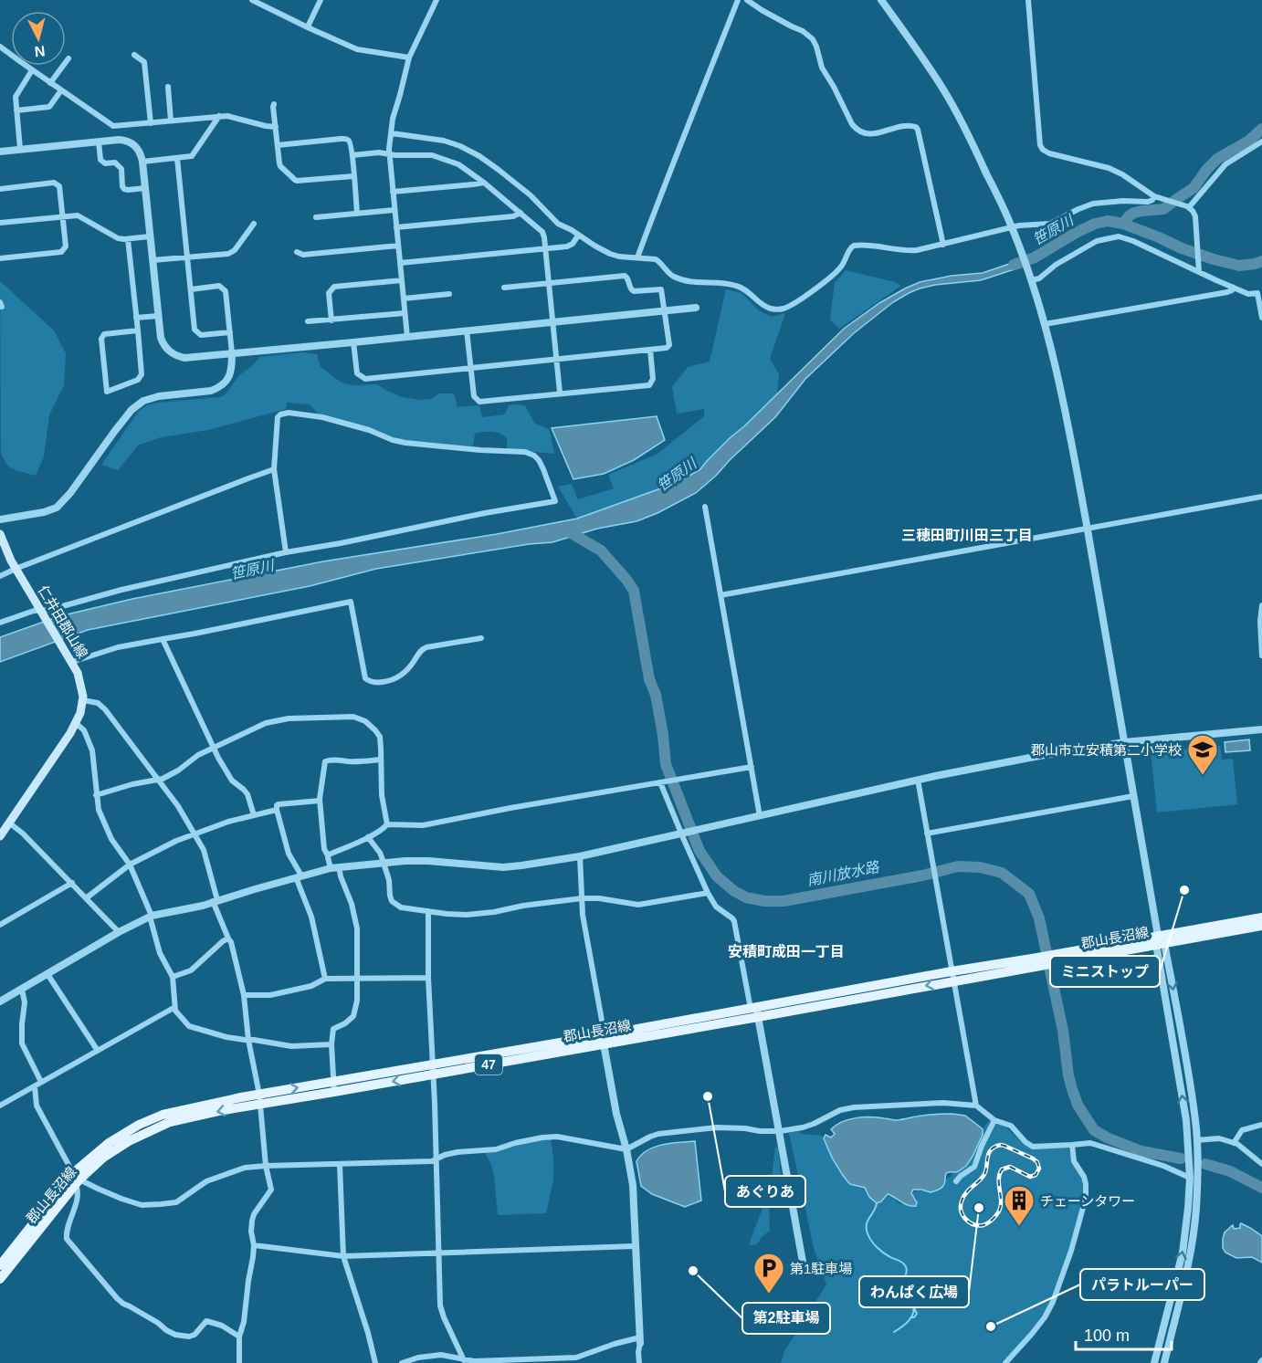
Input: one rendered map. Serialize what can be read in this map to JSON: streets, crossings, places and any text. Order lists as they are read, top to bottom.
{
  "streets": {
    "main road": ["仁井田郡山線", "郡山長沼線", "47"]
  },
  "districts": ["三穂田町川田三丁目", "安積町成田一丁目"],
  "water": ["笹原川", "南川放水路"],
  "places": {
    "school or university": ["郡山市立安積第二小学校"],
    "other": [
      "ミニストップ",
      "あぐりあ",
      "わんぱく広場",
      "第2駐車場",
      "パラトルーパー"
    ],
    "building": ["チェーンタワー"],
    "parking": ["第1駐車場"]
  },
  "scale_bar": "100 m",
  "north": "bottom"
}
